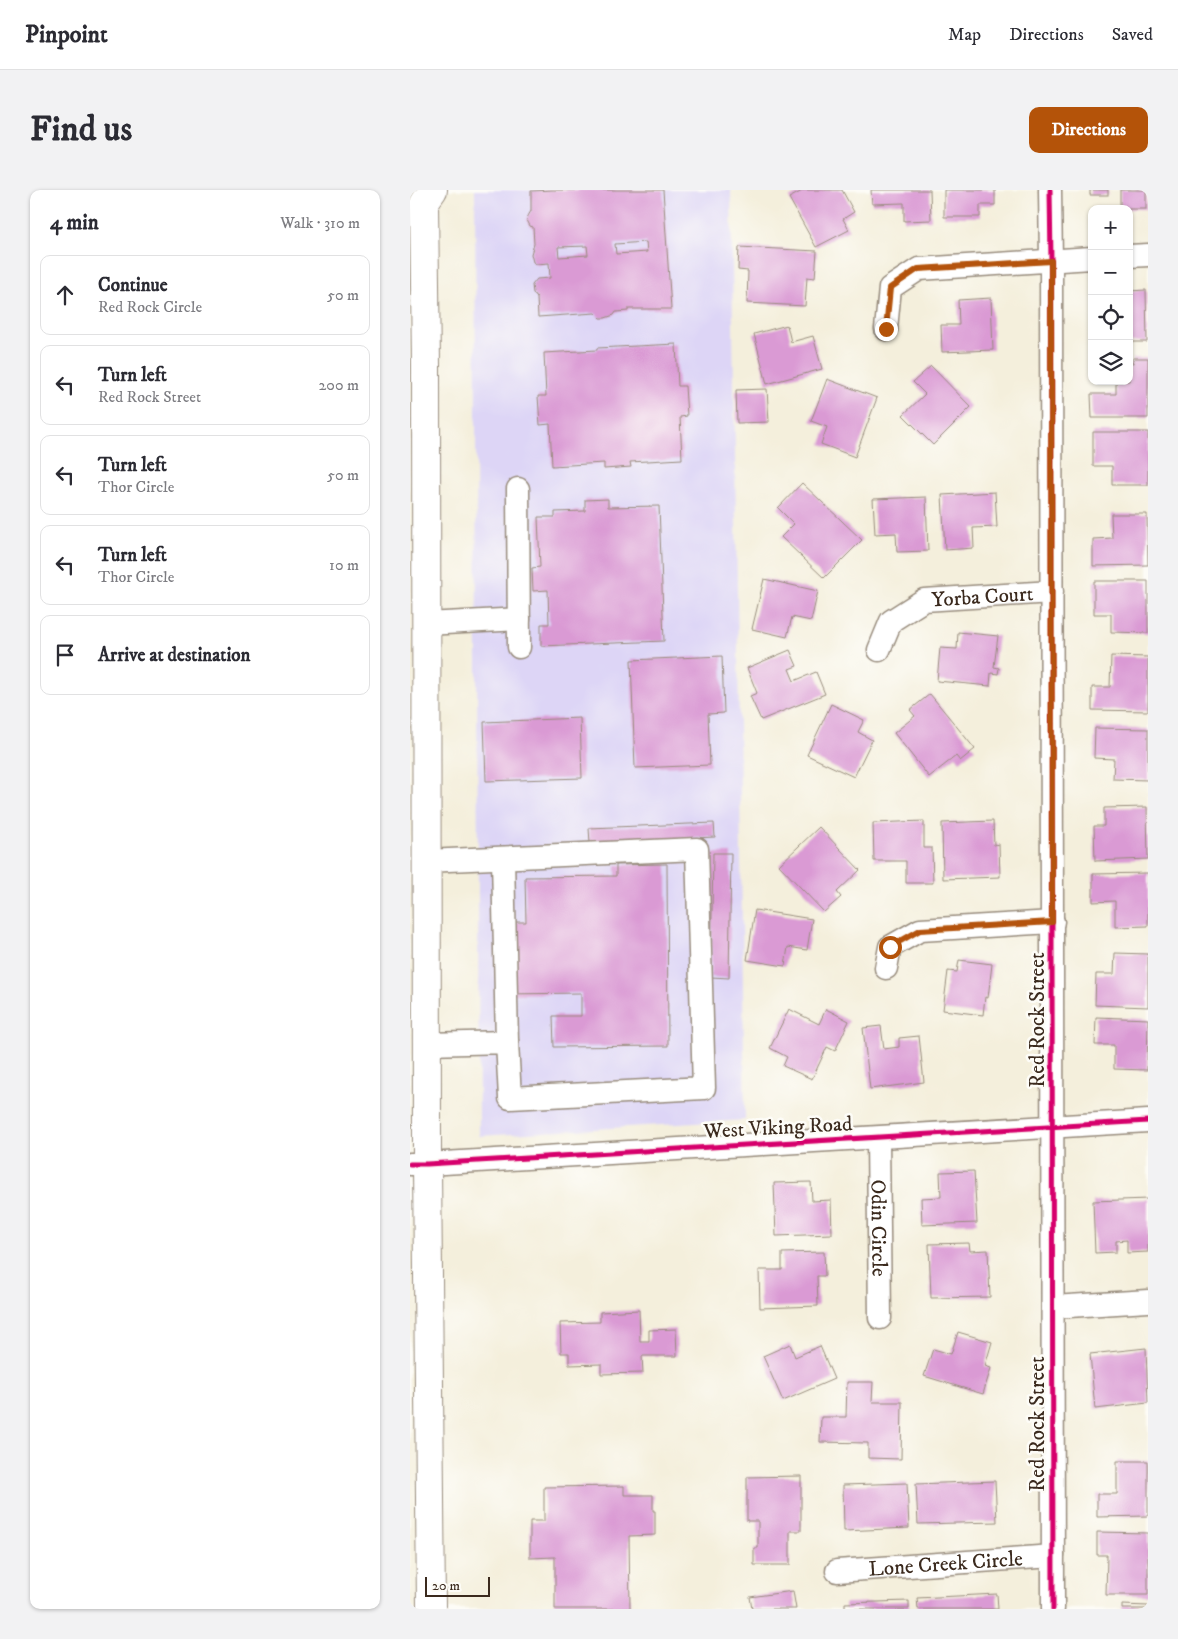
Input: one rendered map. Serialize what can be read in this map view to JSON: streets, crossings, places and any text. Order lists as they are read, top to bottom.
{
  "streets": {
    "street": [
      "Yorba Court",
      "Red Rock Street",
      "West Viking Road",
      "Odin Circle",
      "Lone Creek Circle"
    ]
  },
  "crossings": [
    ["Yorba Court", "Red Rock Street"],
    ["Red Rock Street", "West Viking Road"],
    ["Red Rock Street", "Lone Creek Circle"],
    ["West Viking Road", "Odin Circle"]
  ],
  "scale_bar": "20 m",
  "page": {
    "header": "Pinpoint",
    "nav": ["Map", "Directions", "Saved"],
    "buttons": "Directions",
    "title": "Find us",
    "heading": ["4 min", "Walk · 310 m"],
    "map_buttons": ["+", "−"],
    "list": [
      ["Continue", "Red Rock Circle", "50 m"],
      ["Turn left", "Red Rock Street", "200 m"],
      ["Turn left", "Thor Circle", "50 m"],
      ["Turn left", "Thor Circle", "10 m"],
      "Arrive at destination"
    ],
    "scale": "20 m"
  }
}
